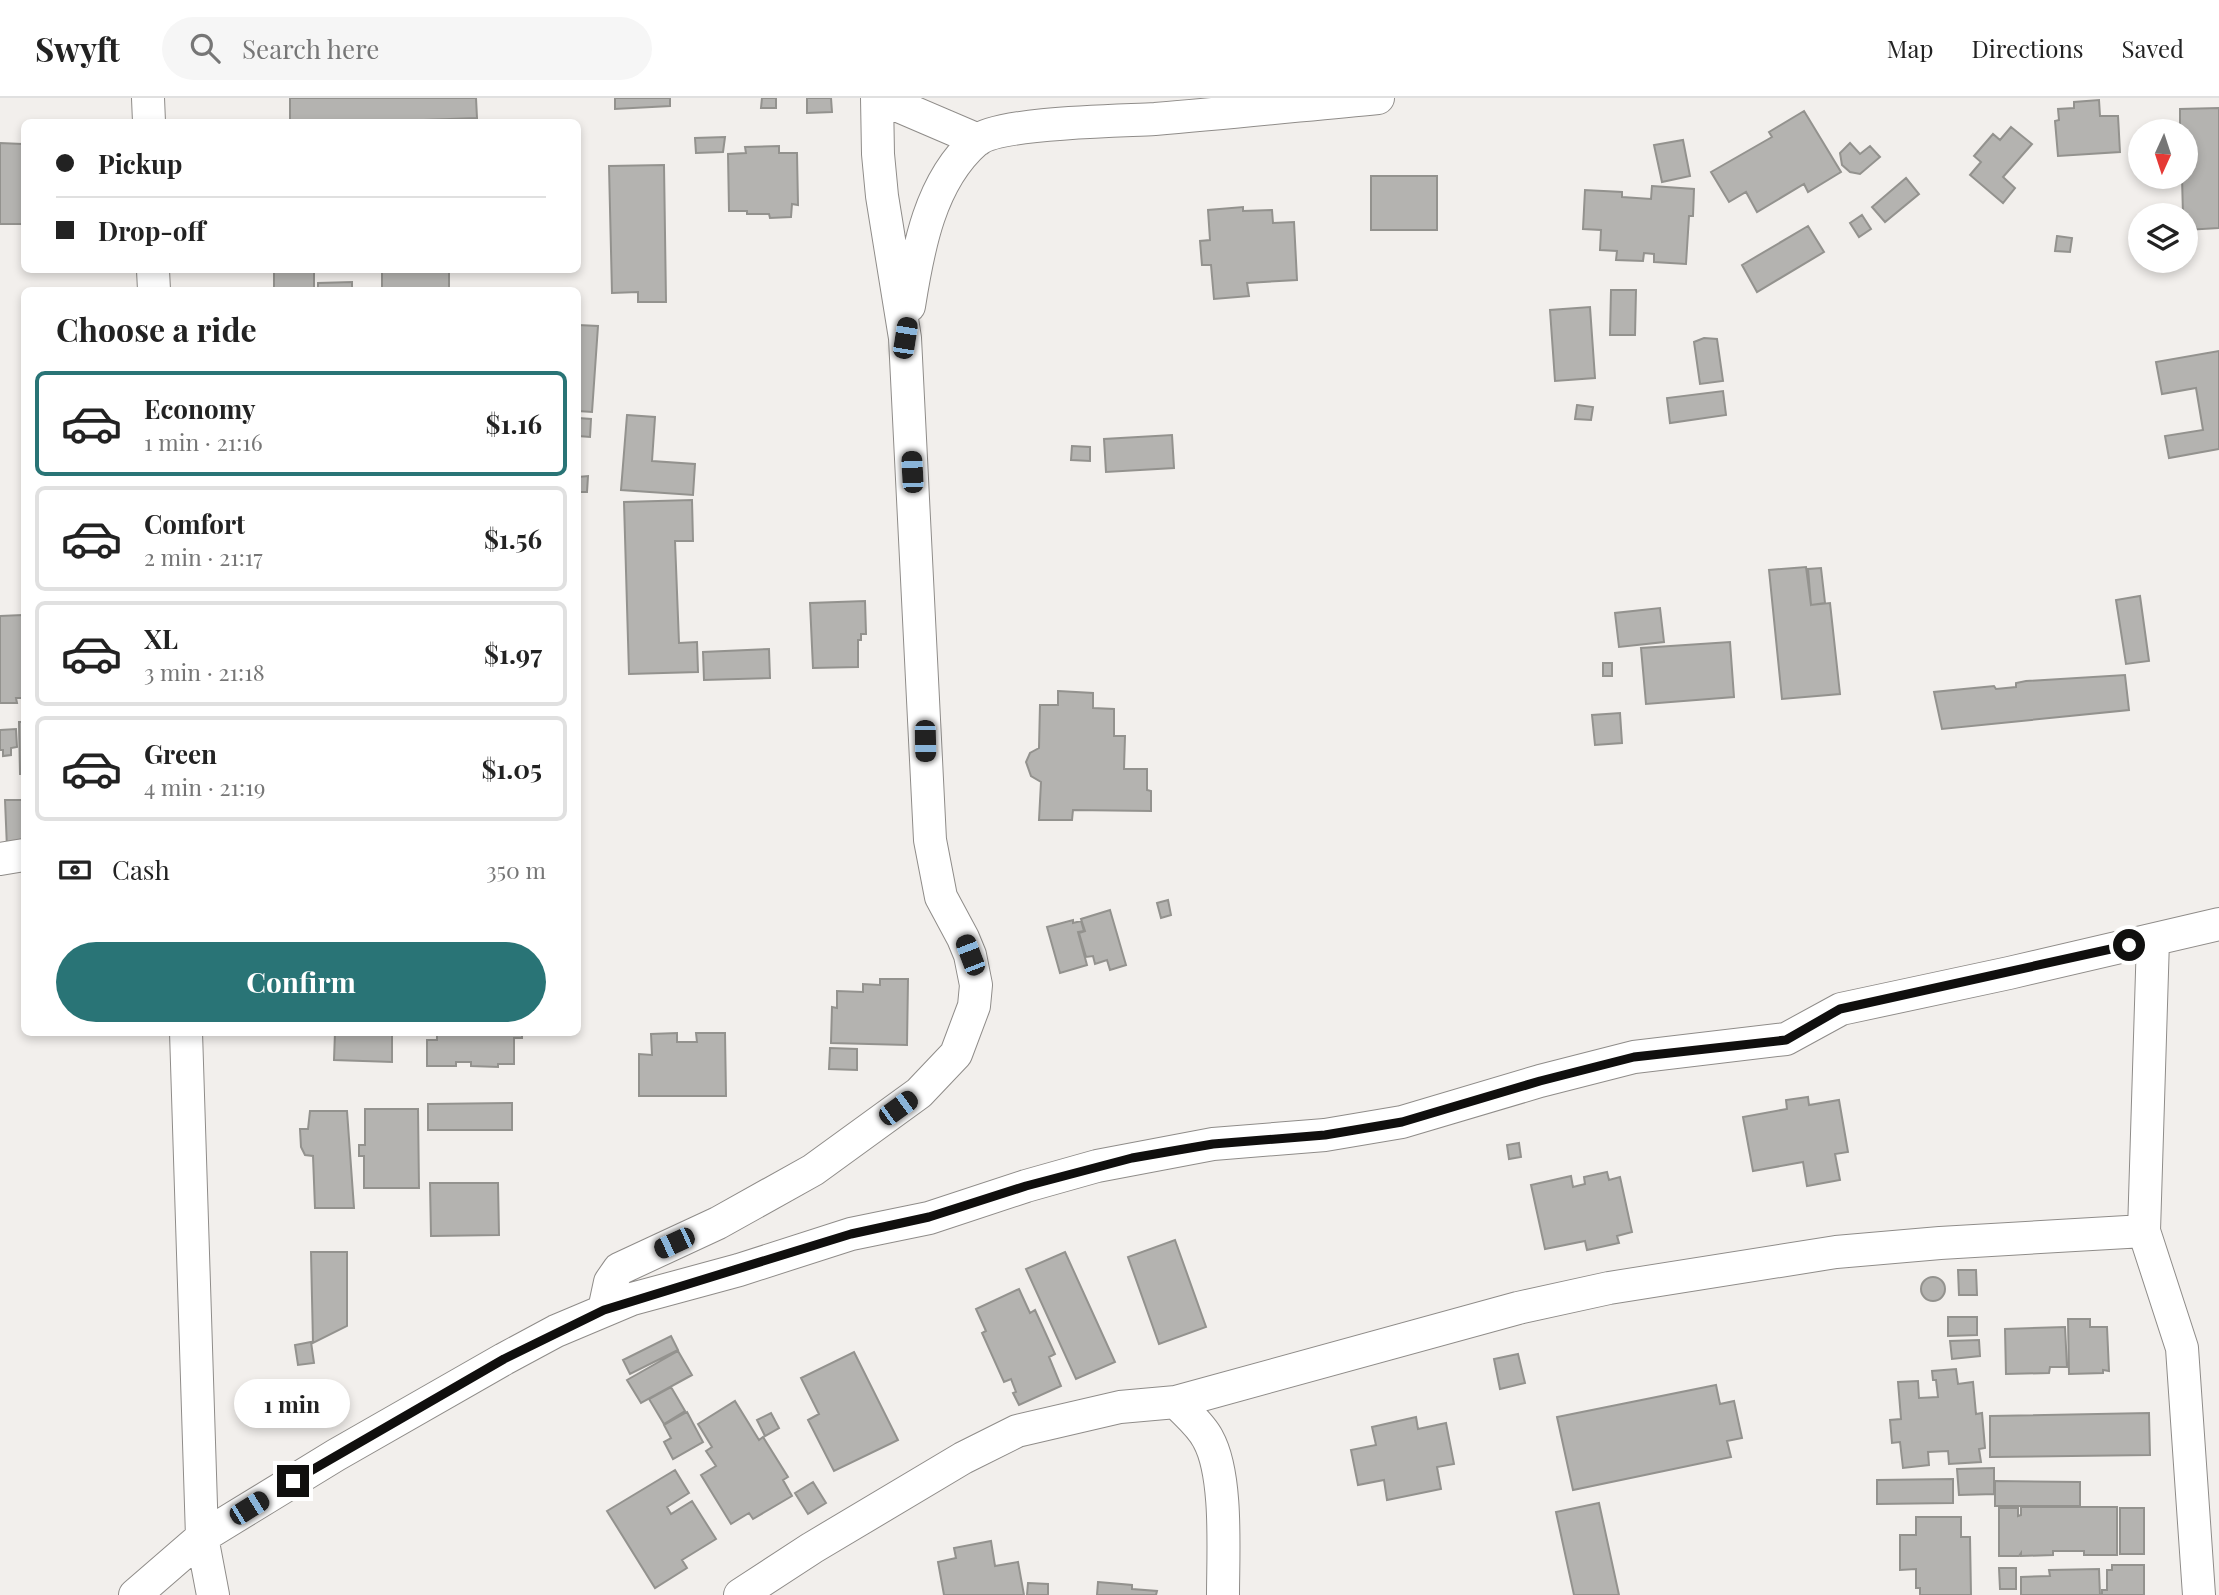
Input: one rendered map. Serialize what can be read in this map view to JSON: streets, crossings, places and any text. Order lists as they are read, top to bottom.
{
  "north": "bottom",
  "page": {
    "header": "Swyft",
    "search": "Search here",
    "nav": ["Map", "Directions", "Saved"],
    "banner": ["Pickup", "Drop-off"],
    "heading": "Choose a ride",
    "list": [
      {
        "name": "Economy",
        "note": "1 min · 21:16",
        "value": "$1.16"
      },
      {
        "name": "Comfort",
        "note": "2 min · 21:17",
        "value": "$1.56"
      },
      {
        "name": "XL",
        "note": "3 min · 21:18",
        "value": "$1.97"
      },
      {
        "name": "Green",
        "note": "4 min · 21:19",
        "value": "$1.05"
      }
    ],
    "pay": ["Cash", "350 m"],
    "buttons": "Confirm",
    "bubble": "1 min"
  }
}
